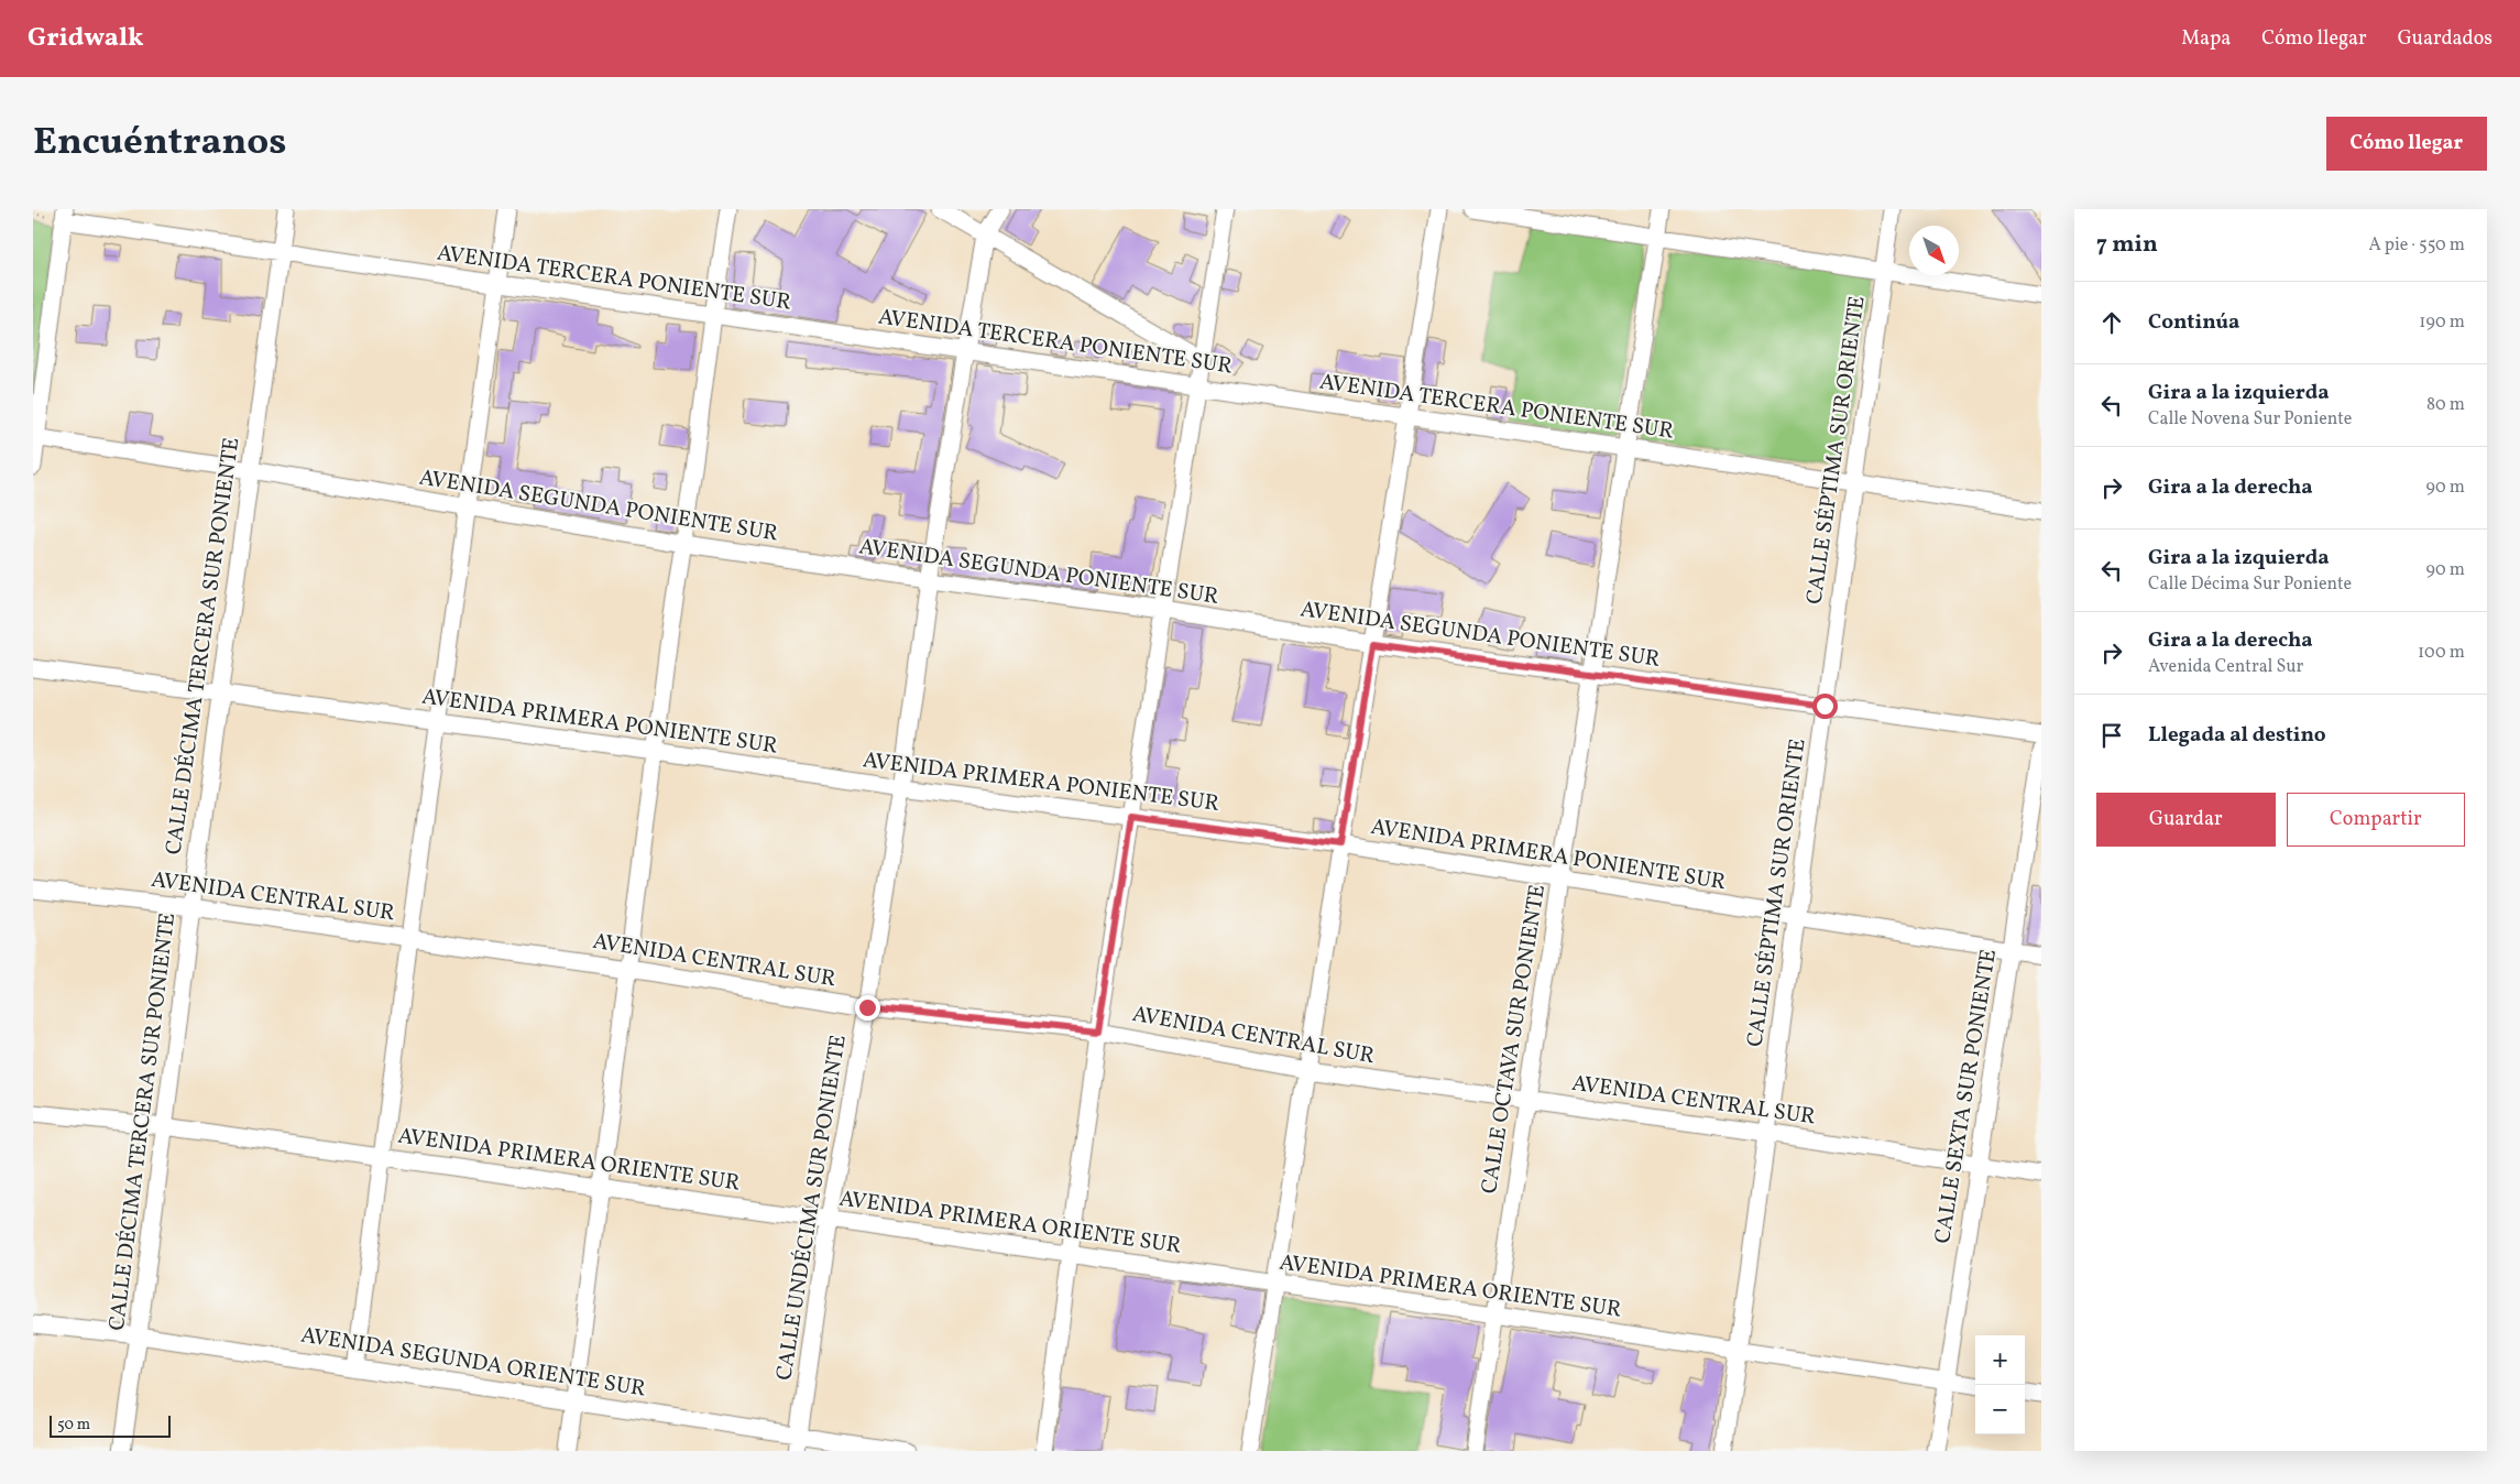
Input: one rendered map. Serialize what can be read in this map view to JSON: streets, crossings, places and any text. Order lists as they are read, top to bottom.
{
  "streets": {
    "street": [
      "AVENIDA TERCERA PONIENTE SUR",
      "CALLE SÉPTIMA SUR ORIENTE",
      "AVENIDA SEGUNDA PONIENTE SUR",
      "CALLE DÉCIMA TERCERA SUR PONIENTE",
      "AVENIDA PRIMERA PONIENTE SUR",
      "AVENIDA CENTRAL SUR",
      "CALLE OCTAVA SUR PONIENTE",
      "CALLE SEXTA SUR PONIENTE",
      "AVENIDA PRIMERA ORIENTE SUR",
      "CALLE UNDÉCIMA SUR PONIENTE",
      "AVENIDA SEGUNDA ORIENTE SUR"
    ]
  },
  "crossings": [
    ["AVENIDA TERCERA PONIENTE SUR", "CALLE SÉPTIMA SUR ORIENTE"],
    ["AVENIDA TERCERA PONIENTE SUR", "CALLE DÉCIMA TERCERA SUR PONIENTE"],
    ["AVENIDA TERCERA PONIENTE SUR", "CALLE OCTAVA SUR PONIENTE"],
    ["AVENIDA TERCERA PONIENTE SUR", "CALLE UNDÉCIMA SUR PONIENTE"],
    ["CALLE SÉPTIMA SUR ORIENTE", "AVENIDA SEGUNDA PONIENTE SUR"],
    ["CALLE SÉPTIMA SUR ORIENTE", "AVENIDA PRIMERA PONIENTE SUR"],
    ["CALLE SÉPTIMA SUR ORIENTE", "AVENIDA CENTRAL SUR"],
    ["CALLE SÉPTIMA SUR ORIENTE", "AVENIDA PRIMERA ORIENTE SUR"],
    ["AVENIDA SEGUNDA PONIENTE SUR", "CALLE DÉCIMA TERCERA SUR PONIENTE"],
    ["AVENIDA SEGUNDA PONIENTE SUR", "CALLE OCTAVA SUR PONIENTE"],
    ["AVENIDA SEGUNDA PONIENTE SUR", "CALLE UNDÉCIMA SUR PONIENTE"],
    ["CALLE DÉCIMA TERCERA SUR PONIENTE", "AVENIDA PRIMERA PONIENTE SUR"],
    ["CALLE DÉCIMA TERCERA SUR PONIENTE", "AVENIDA CENTRAL SUR"],
    ["CALLE DÉCIMA TERCERA SUR PONIENTE", "AVENIDA PRIMERA ORIENTE SUR"],
    ["CALLE DÉCIMA TERCERA SUR PONIENTE", "AVENIDA SEGUNDA ORIENTE SUR"],
    ["AVENIDA PRIMERA PONIENTE SUR", "CALLE OCTAVA SUR PONIENTE"],
    ["AVENIDA PRIMERA PONIENTE SUR", "CALLE SEXTA SUR PONIENTE"],
    ["AVENIDA PRIMERA PONIENTE SUR", "CALLE UNDÉCIMA SUR PONIENTE"],
    ["AVENIDA CENTRAL SUR", "CALLE OCTAVA SUR PONIENTE"],
    ["AVENIDA CENTRAL SUR", "CALLE SEXTA SUR PONIENTE"],
    ["AVENIDA CENTRAL SUR", "CALLE UNDÉCIMA SUR PONIENTE"],
    ["CALLE OCTAVA SUR PONIENTE", "AVENIDA PRIMERA ORIENTE SUR"],
    ["CALLE SEXTA SUR PONIENTE", "AVENIDA PRIMERA ORIENTE SUR"],
    ["AVENIDA PRIMERA ORIENTE SUR", "CALLE UNDÉCIMA SUR PONIENTE"],
    ["CALLE UNDÉCIMA SUR PONIENTE", "AVENIDA SEGUNDA ORIENTE SUR"]
  ],
  "scale_bar": "50 m",
  "north": "bottom right",
  "page": {
    "header": "Gridwalk",
    "nav": ["Mapa", "Cómo llegar", "Guardados"],
    "title": "Encuéntranos",
    "buttons": [
      "Cómo llegar",
      ["Guardar", "Compartir"]
    ],
    "heading": ["7 min", "A pie · 550 m"],
    "list": [
      ["Continúa", "190 m"],
      ["Gira a la izquierda", "Calle Novena Sur Poniente", "80 m"],
      ["Gira a la derecha", "90 m"],
      ["Gira a la izquierda", "Calle Décima Sur Poniente", "90 m"],
      ["Gira a la derecha", "Avenida Central Sur", "100 m"],
      "Llegada al destino"
    ],
    "map_buttons": ["+", "−"],
    "scale": "50 m"
  }
}
